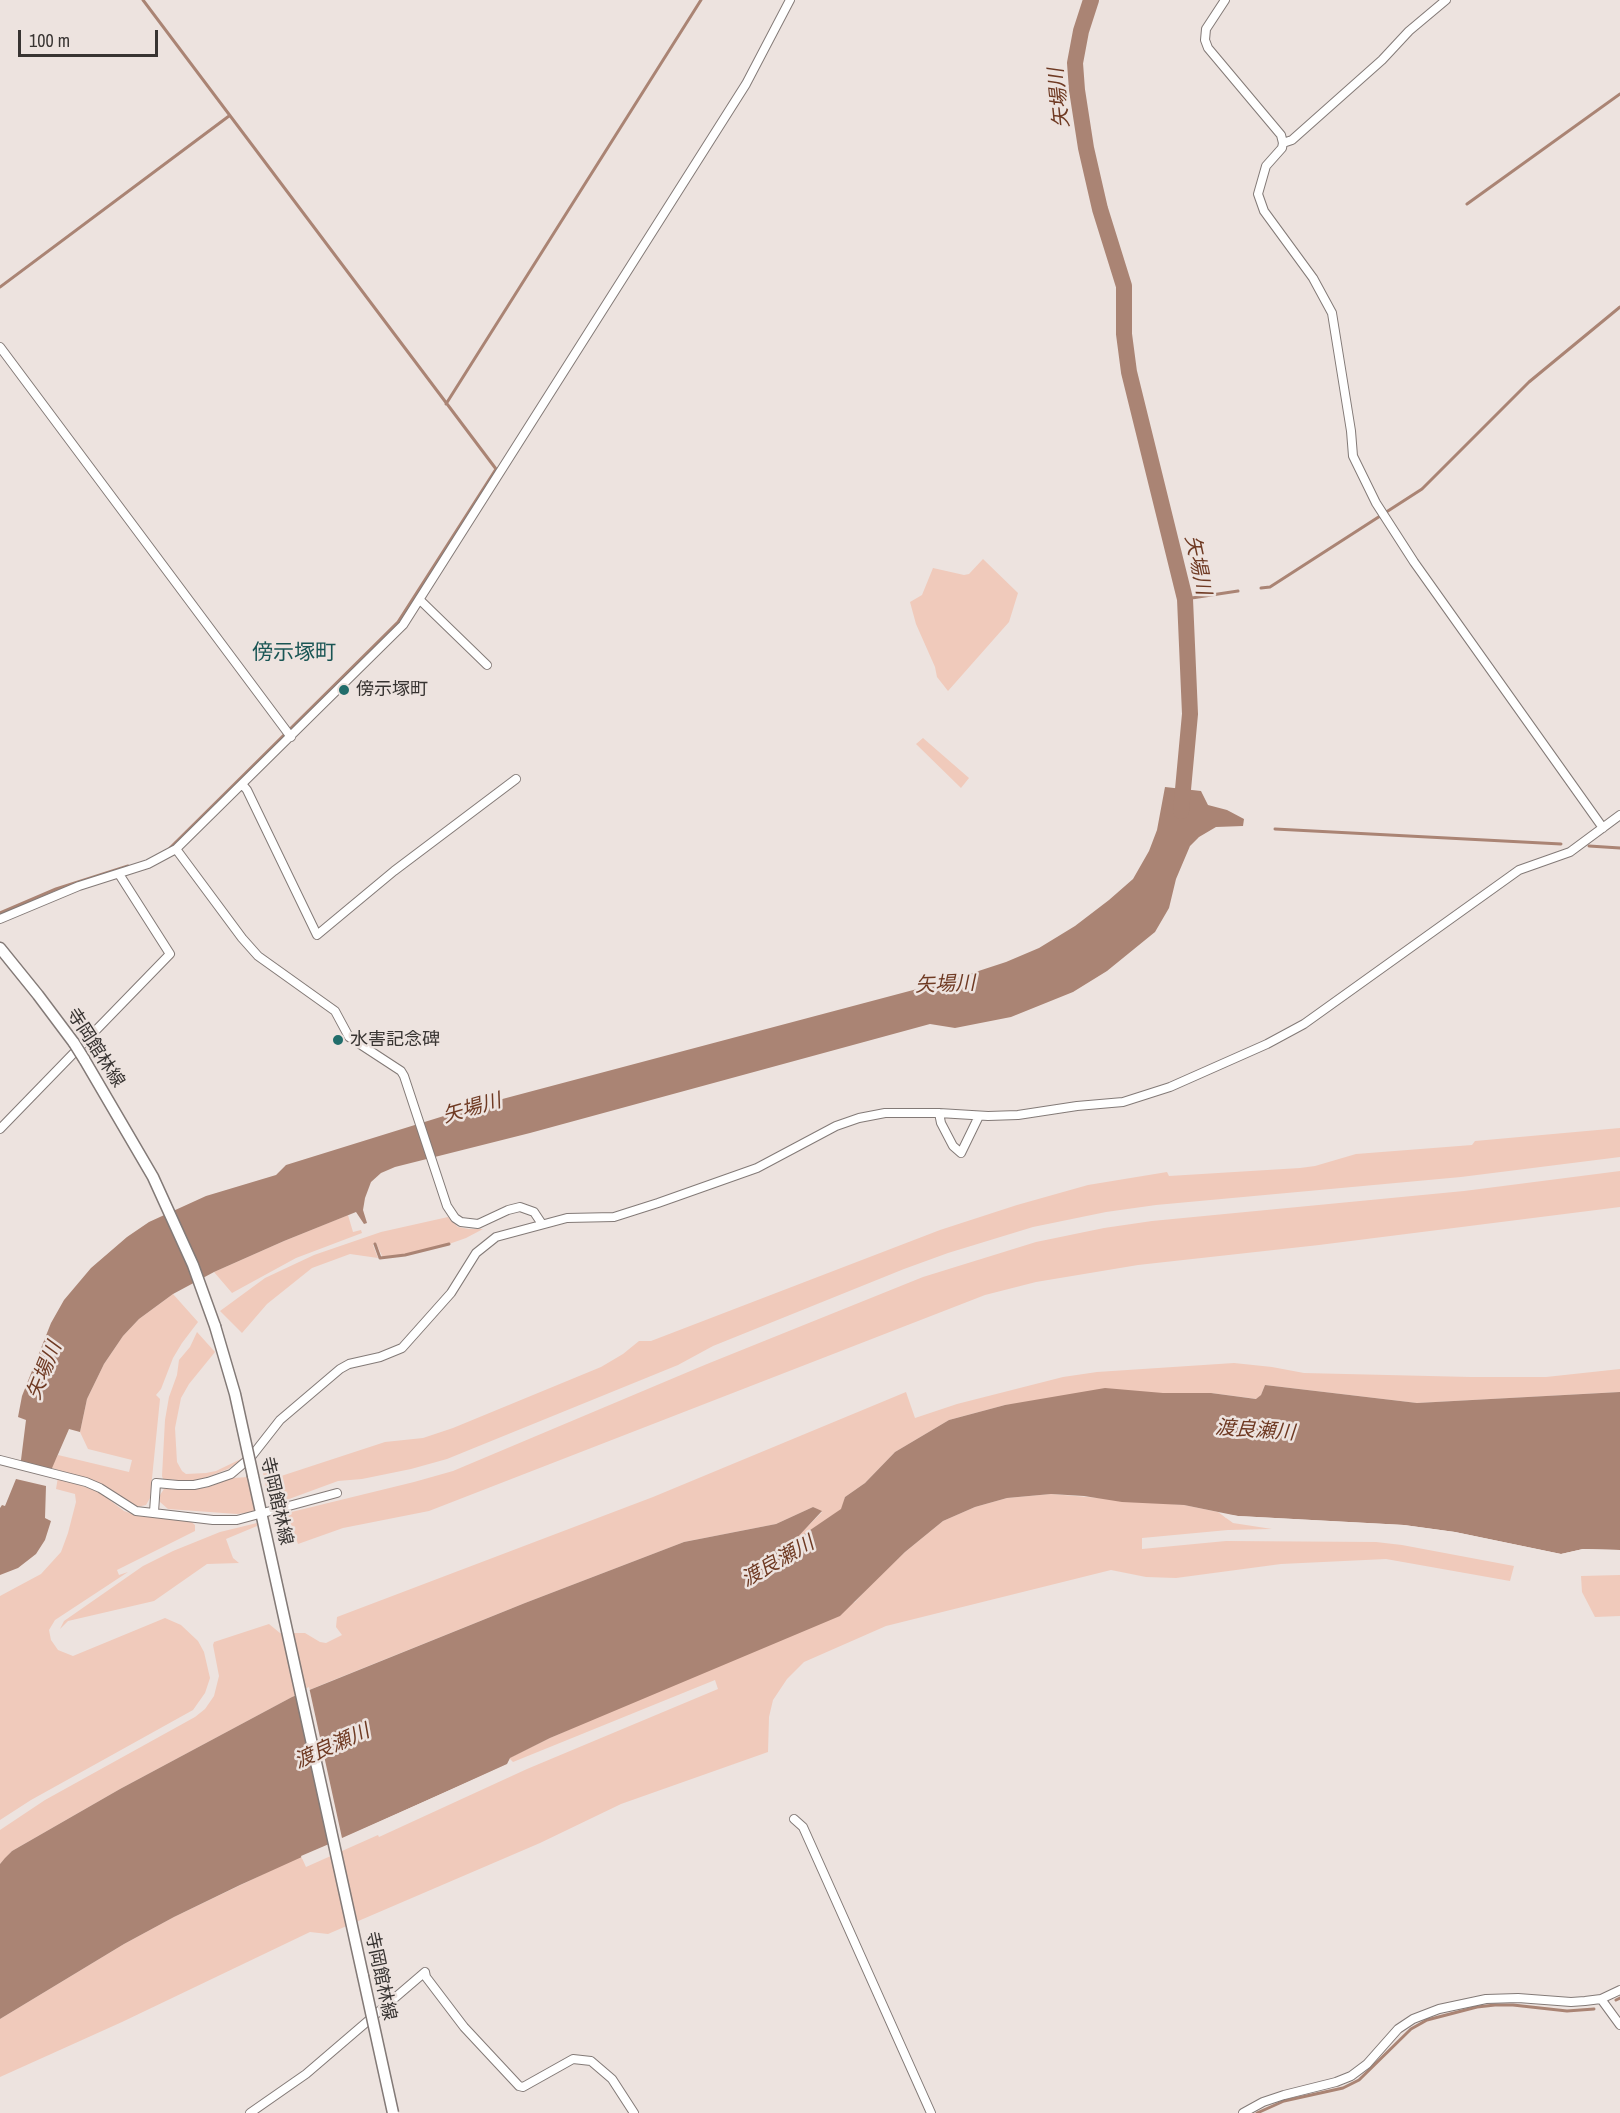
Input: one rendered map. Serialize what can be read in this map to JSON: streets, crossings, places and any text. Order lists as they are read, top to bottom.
{
  "streets": {
    "main road": ["寺岡館林線"]
  },
  "districts": ["傍示塚町"],
  "water": ["矢場川", "渡良瀬川"],
  "places": ["傍示塚町", "水害記念碑"],
  "scale_bar": "100 m"
}
